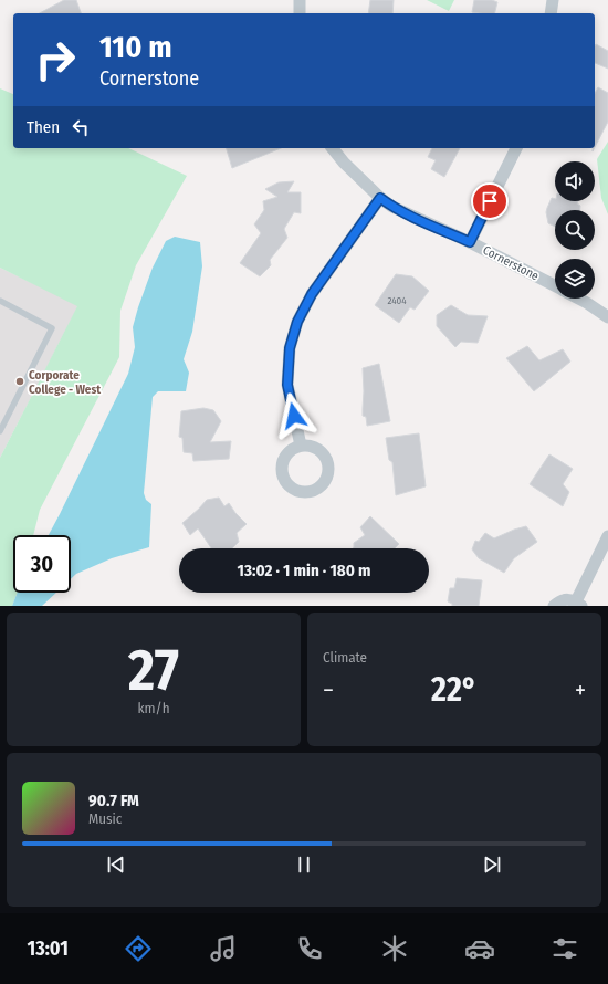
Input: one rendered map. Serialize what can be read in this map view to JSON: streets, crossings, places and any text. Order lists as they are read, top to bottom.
{
  "streets": {
    "street": ["Cornerstone"]
  },
  "places": ["Corporate College - West"],
  "house_numbers": ["2404"],
  "page": {
    "turn": ["110 m", "Cornerstone"],
    "then": "Then",
    "limit": "30",
    "trip": "13:02 · 1 min · 180 m",
    "tile": [
      ["27", "km/h"],
      "Climate"
    ],
    "heat": ["−", "22°", "+"],
    "song": ["90.7 FM", "Music"],
    "tabs": "13:01"
  }
}
